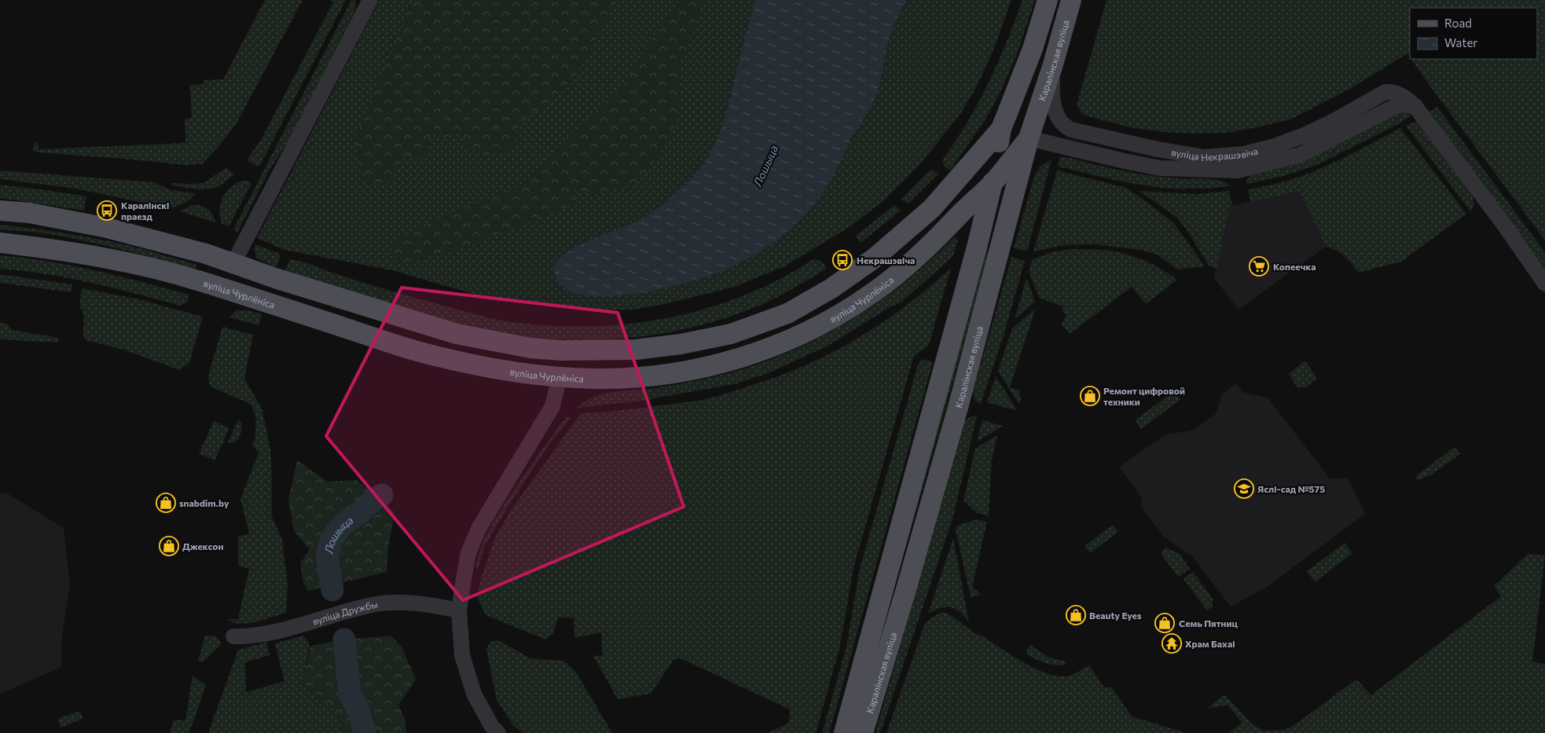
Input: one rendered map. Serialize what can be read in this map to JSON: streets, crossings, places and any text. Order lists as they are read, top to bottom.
{
  "streets": {
    "main road": ["Каралінская вуліца", "вуліца Чурлёніса"],
    "street": ["вуліца Некрашэвіча", "вуліца Дружбы"]
  },
  "crossings": [
    ["Каралінская вуліца", "вуліца Некрашэвіча"],
    ["Каралінская вуліца", "вуліца Чурлёніса"],
    ["вуліца Некрашэвіча", "вуліца Чурлёніса"]
  ],
  "water": ["Лошыца"],
  "places": {
    "bus stop": ["Каралінскі праезд", "Некрашэвіча"],
    "supermarket": ["Копеечка"],
    "shop": [
      "Ремонт цифровой техники",
      "snabdim.by",
      "Джексон",
      "Beauty Eyes",
      "Семь Пятниц"
    ],
    "school or university": ["Яслі-сад №575"],
    "temple": ["Храм Бахаі"]
  },
  "legend": ["Road", "Water"]
}
